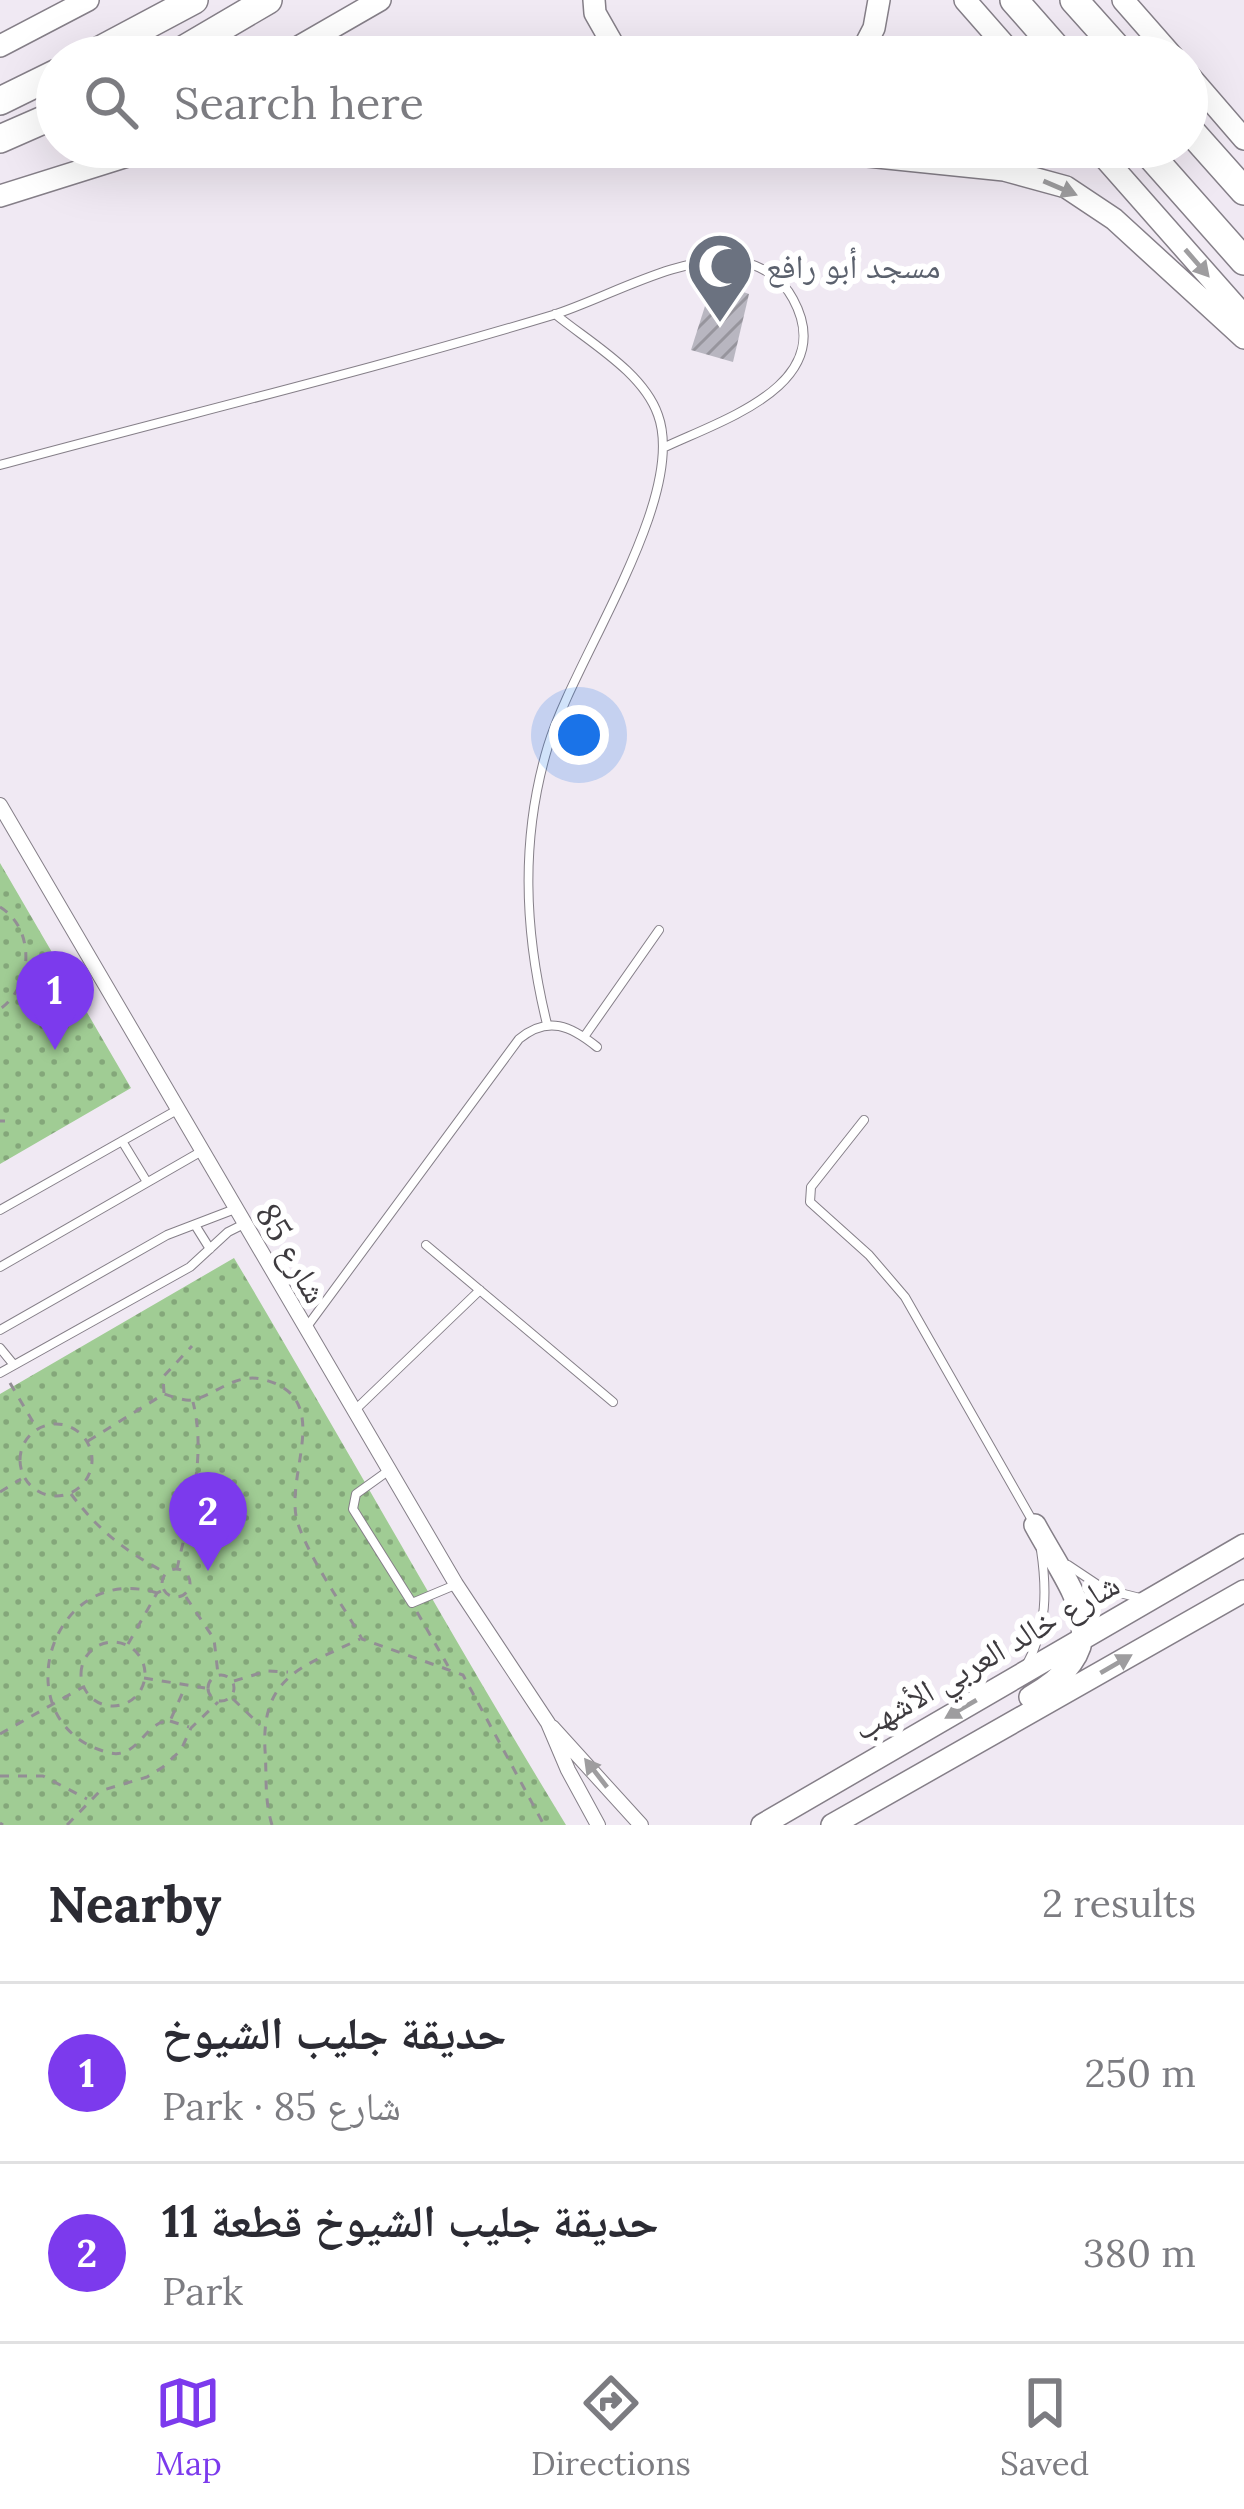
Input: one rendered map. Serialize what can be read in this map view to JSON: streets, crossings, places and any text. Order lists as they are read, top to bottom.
{
  "streets": {
    "main road": ["شارع خالد العربي الأشهب"],
    "street": ["شارع 85"]
  },
  "places": {
    "mosque": ["مسجد أبو رافع"]
  },
  "page": {
    "search": "Search here",
    "pins": ["1", "2"],
    "heading": ["Nearby", "2 results"],
    "list": [
      {
        "mark": "1",
        "name": "حديقة جليب الشيوخ",
        "note": "Park · شارع 85",
        "value": "250 m"
      },
      {
        "mark": "2",
        "name": "حديقة جليب الشيوخ قطعة 11",
        "note": "Park",
        "value": "380 m"
      }
    ],
    "nav": ["Map", "Directions", "Saved"]
  }
}
